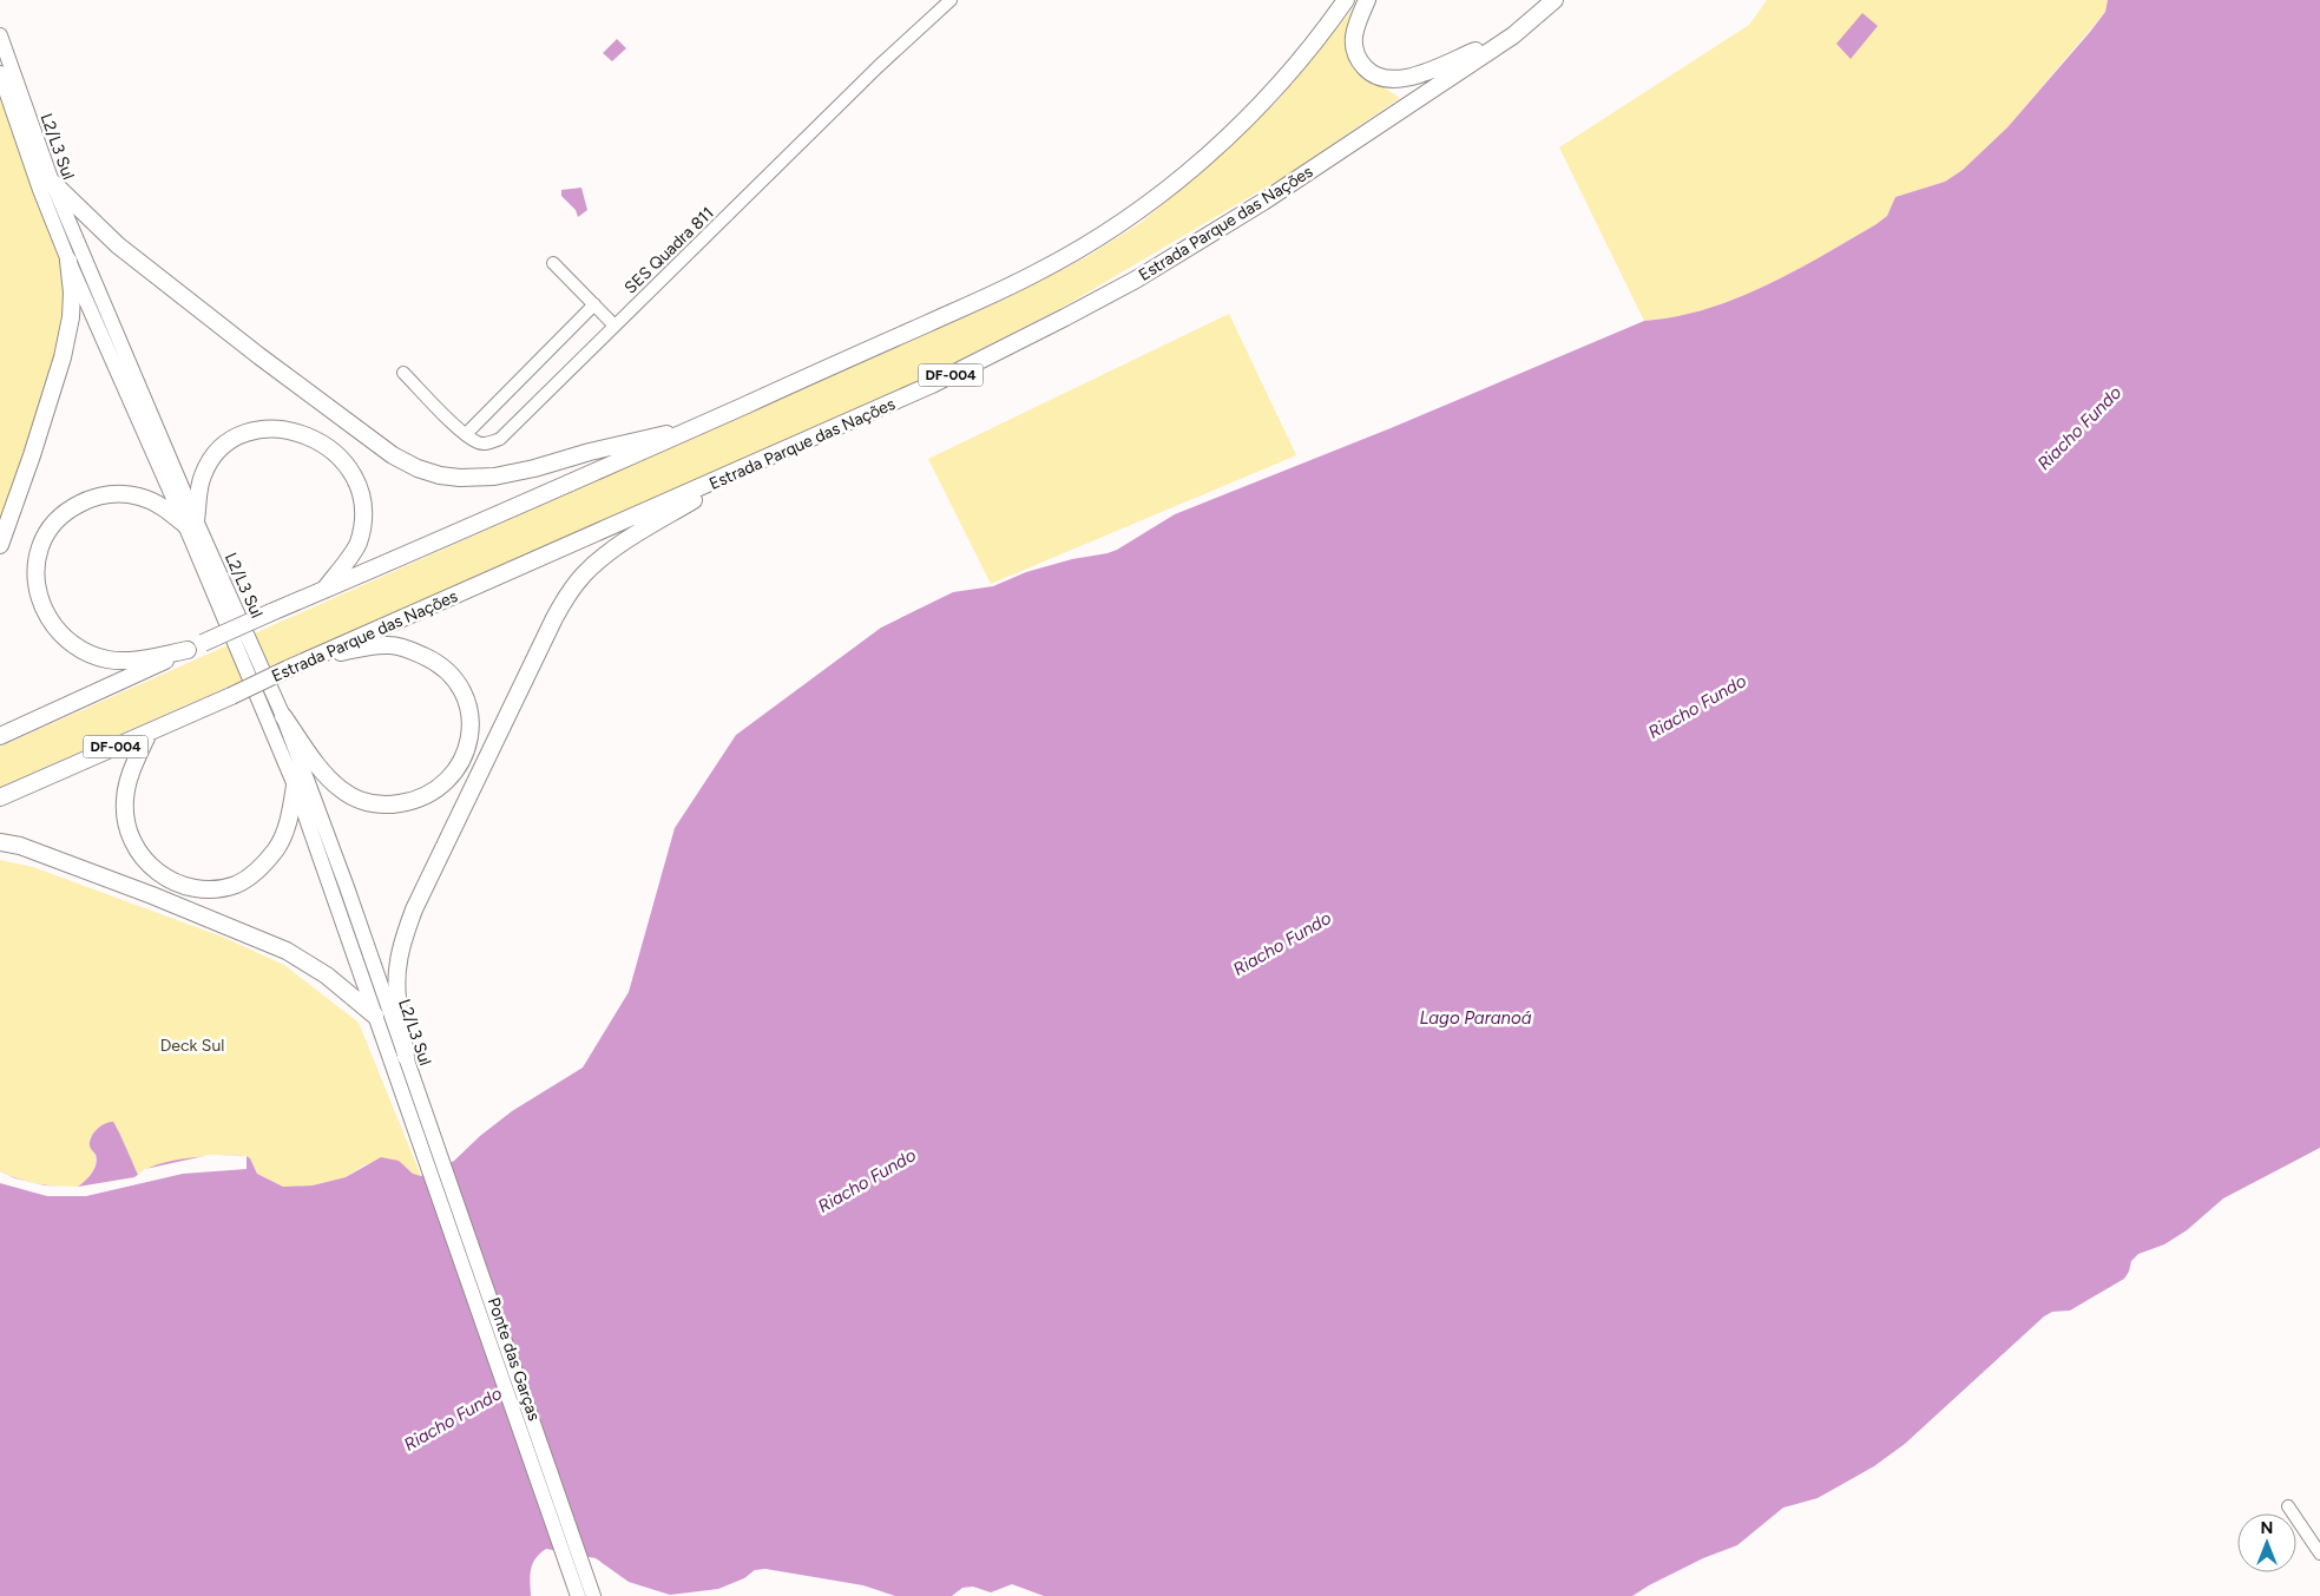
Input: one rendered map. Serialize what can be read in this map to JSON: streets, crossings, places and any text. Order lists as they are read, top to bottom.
{
  "streets": {
    "highway": ["Estrada Parque das Nações", "DF-004"],
    "main road": ["L2/L3 Sul", "Ponte das Garças"],
    "street": ["SES Quadra 811"]
  },
  "crossings": [
    ["L2/L3 Sul", "Ponte das Garças"]
  ],
  "water": ["Riacho Fundo", "Lago Paranoá"],
  "parks": ["Deck Sul"],
  "north": "top"
}
